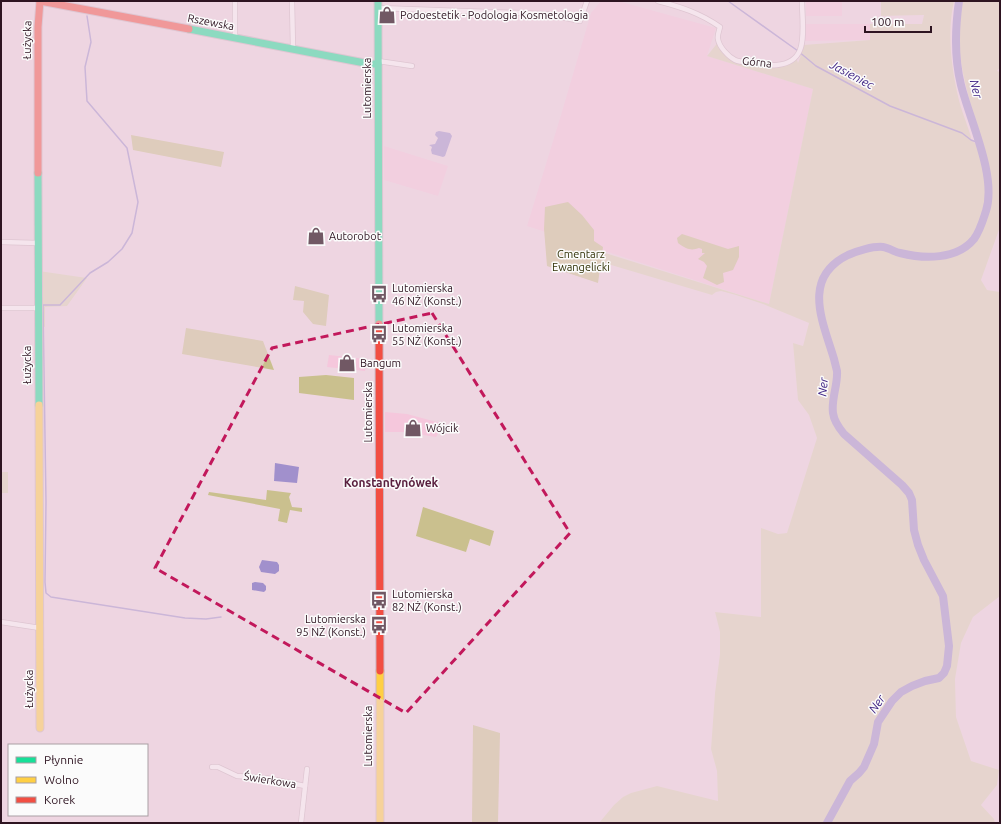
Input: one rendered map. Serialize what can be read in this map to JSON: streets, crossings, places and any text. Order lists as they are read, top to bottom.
{
  "streets": {
    "street": [
      "Rszewska",
      "Łużycka",
      "Górna",
      "Lutomierska",
      "Świerkowa"
    ]
  },
  "crossings": [
    ["Rszewska", "Łużycka"],
    ["Rszewska", "Lutomierska"]
  ],
  "districts": ["Konstantynówek"],
  "water": ["Jasieniec", "Ner"],
  "parks": ["Cmentarz Ewangelicki"],
  "places": {
    "shop": [
      "Podoestetik - Podologia Kosmetologia",
      "Autorobot",
      "Bangum",
      "Wójcik"
    ],
    "bus stop": [
      "Lutomierska 46 NŻ (Konst.)",
      "Lutomierska 55 NŻ (Konst.)",
      "Lutomierska 82 NŻ (Konst.)",
      "Lutomierska 95 NŻ (Konst.)"
    ]
  },
  "legend": ["Płynnie", "Wolno", "Korek"],
  "scale_bar": "100 m"
}
